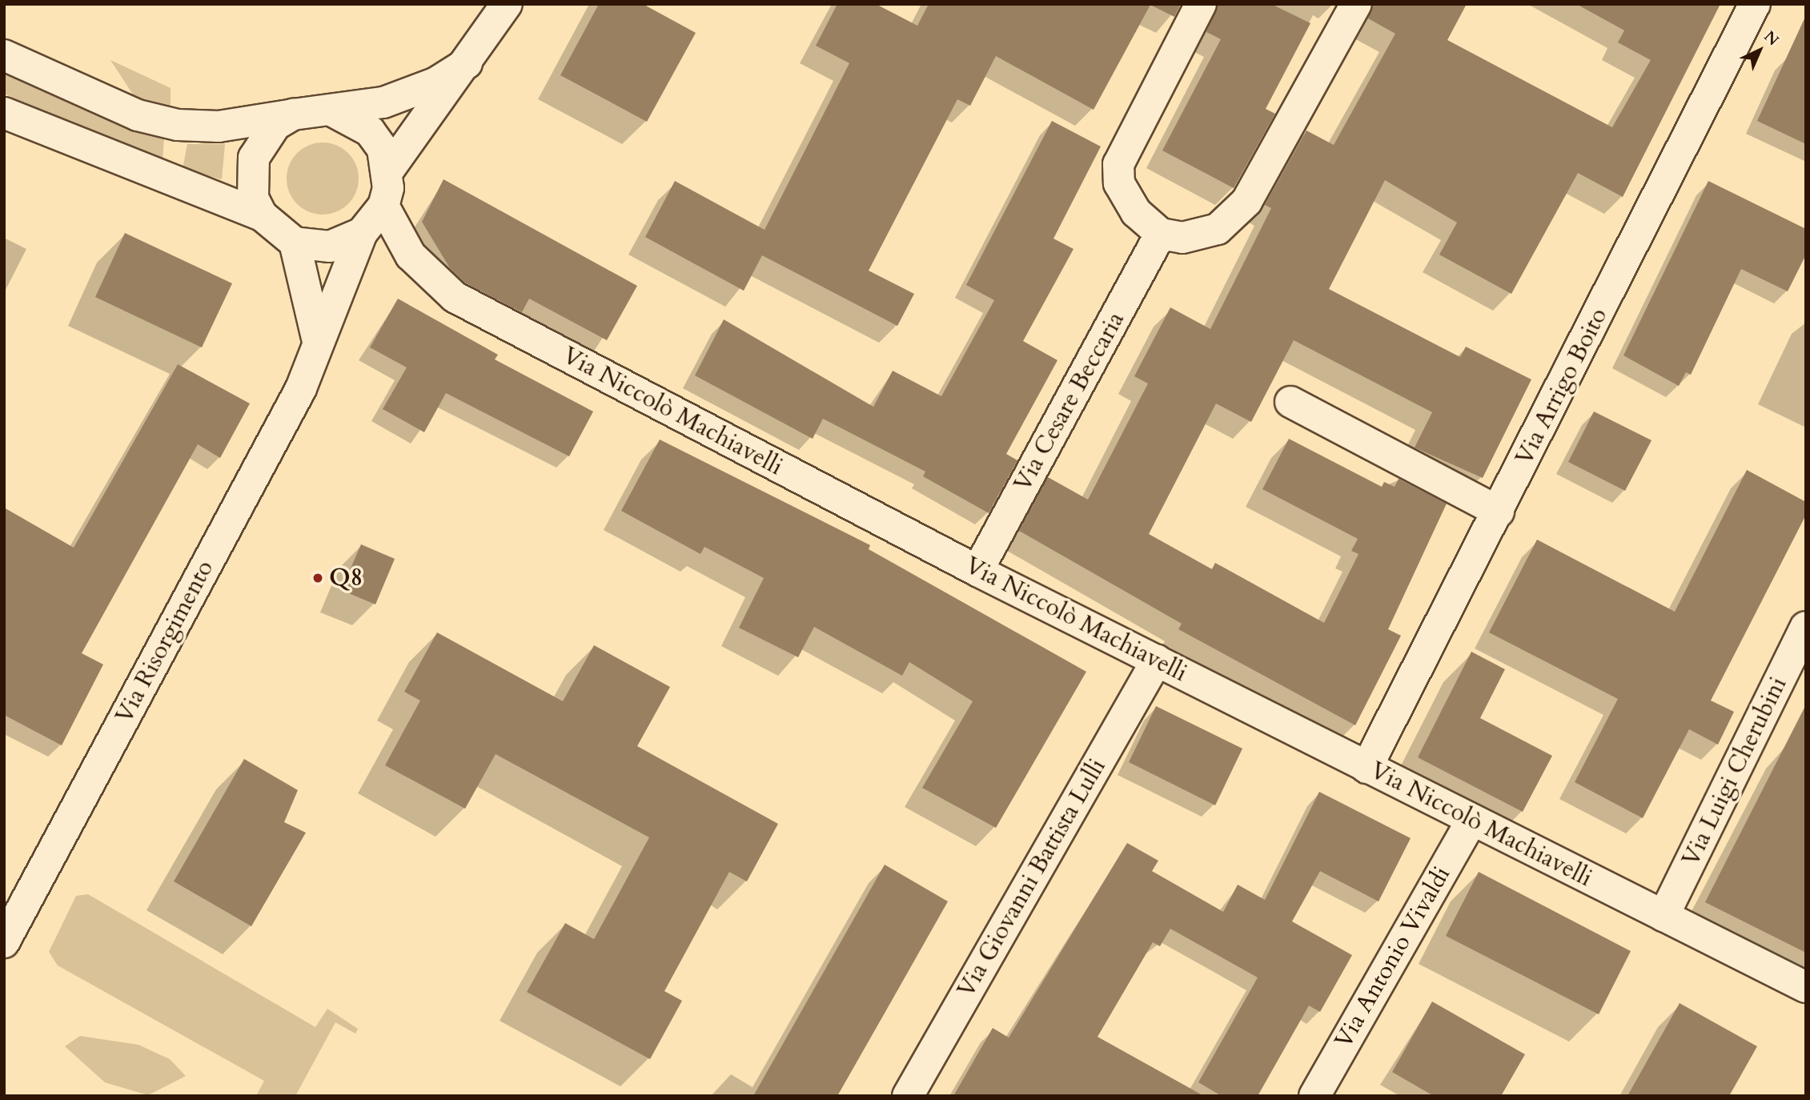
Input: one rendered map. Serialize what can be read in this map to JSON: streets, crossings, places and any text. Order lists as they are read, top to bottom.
{
  "streets": {
    "street": [
      "Via Arrigo Boito",
      "Via Cesare Beccaria",
      "Via Niccolò Machiavelli",
      "Via Risorgimento",
      "Via Luigi Cherubini",
      "Via Giovanni Battista Lulli",
      "Via Antonio Vivaldi"
    ]
  },
  "crossings": [
    ["Via Arrigo Boito", "Via Niccolò Machiavelli"],
    ["Via Cesare Beccaria", "Via Niccolò Machiavelli"],
    ["Via Niccolò Machiavelli", "Via Risorgimento"],
    ["Via Niccolò Machiavelli", "Via Luigi Cherubini"],
    ["Via Niccolò Machiavelli", "Via Giovanni Battista Lulli"],
    ["Via Niccolò Machiavelli", "Via Antonio Vivaldi"]
  ],
  "places": ["Q8"],
  "north": "top right"
}
